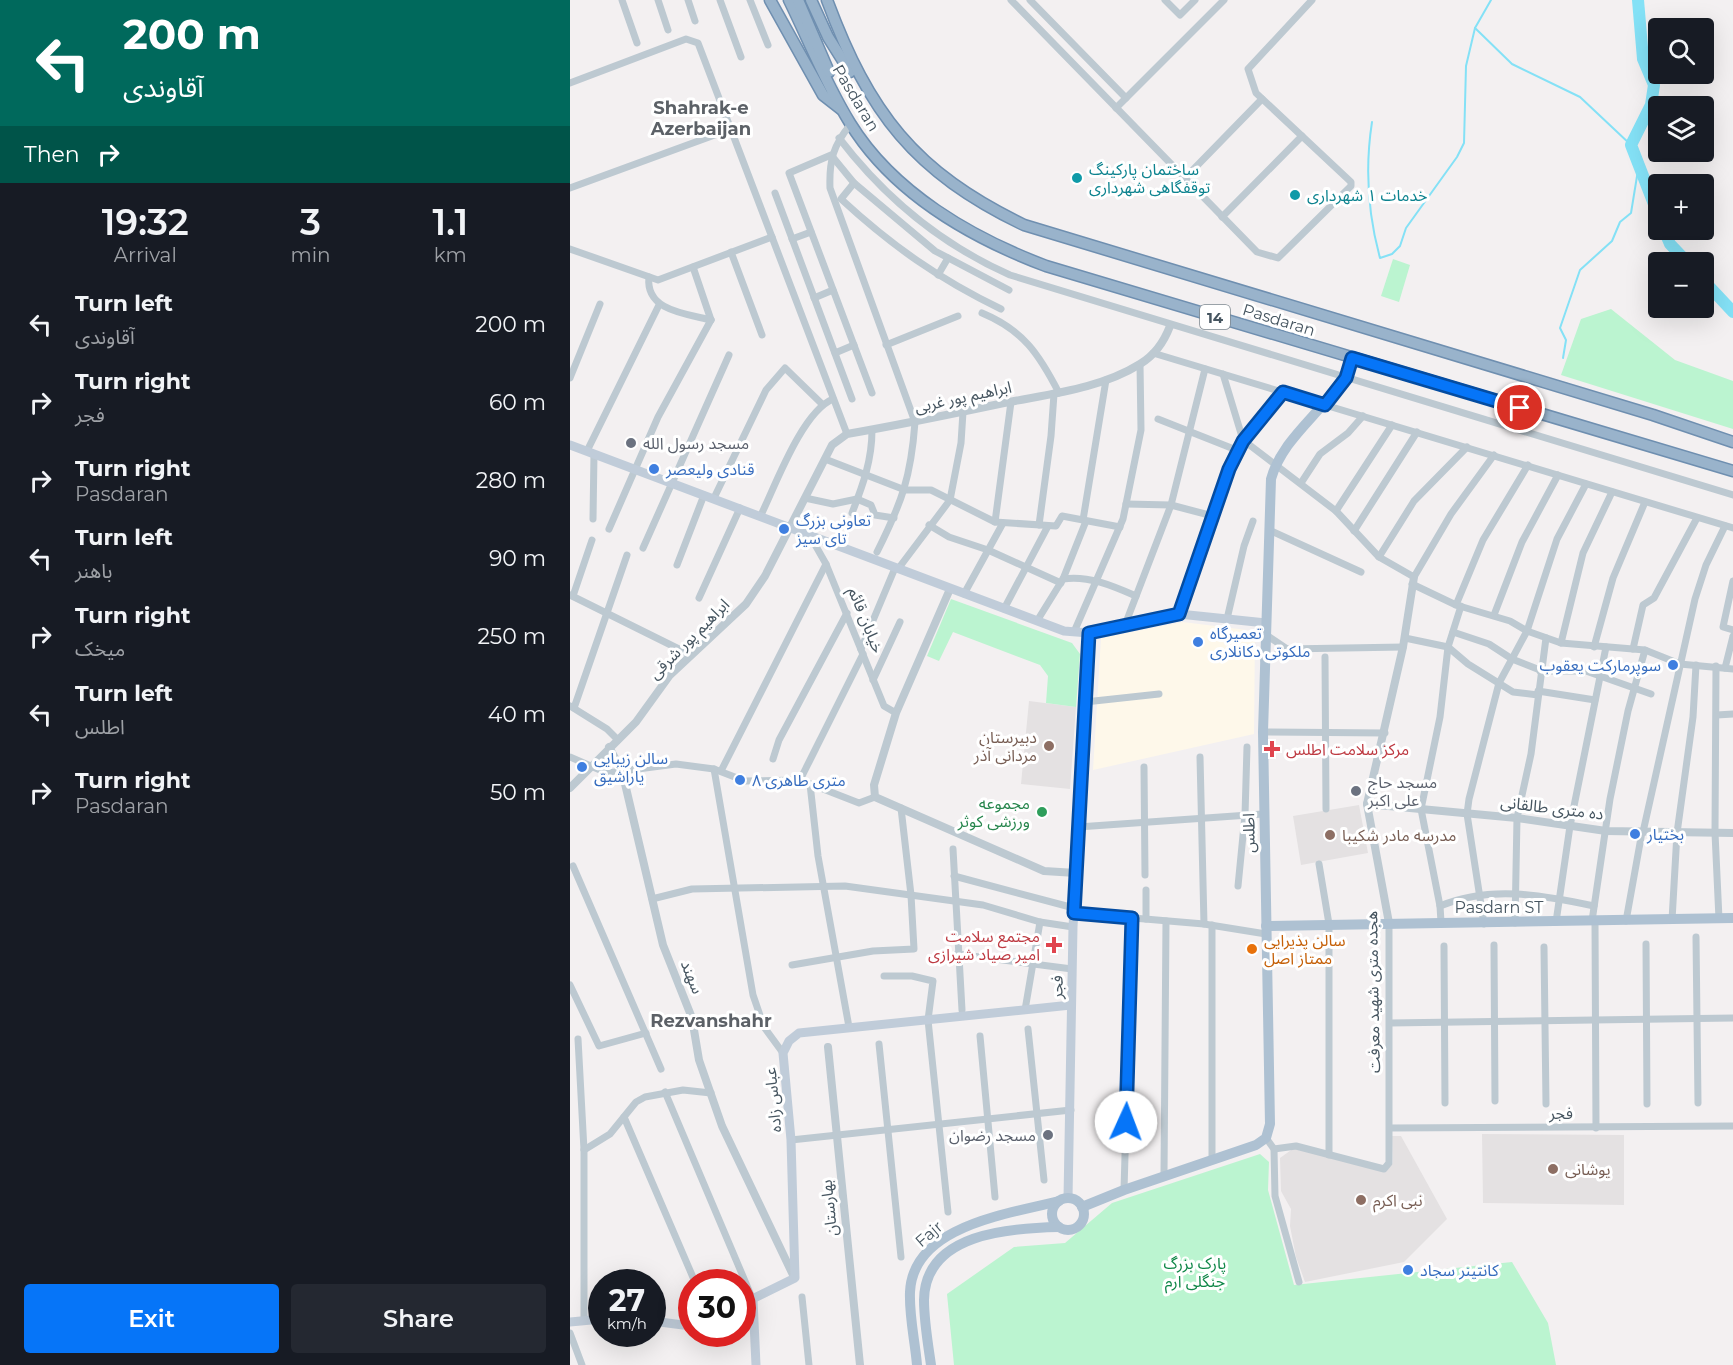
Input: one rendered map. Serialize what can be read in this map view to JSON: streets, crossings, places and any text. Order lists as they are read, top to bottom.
{
  "streets": {
    "highway": ["Pasdaran", "14"],
    "main road": [
      "اطلس",
      "Pasdarn ST",
      "فجر",
      "عباس زاده",
      "Fajr"
    ],
    "street": [
      "ابراهیم پور غربی",
      "خیابان قائم",
      "ابراهیم پور شرقی",
      "ده متری طالقانی",
      "سهند",
      "هجده متری شهید معرفت",
      "بهارستان"
    ]
  },
  "crossings": [
    ["Pasdaran", "14"],
    ["Pasdaran", "اطلس"],
    ["ابراهیم پور شرقی", "سهند"],
    ["ده متری طالقانی", "هجده متری شهید معرفت"],
    ["اطلس", "Pasdarn ST"],
    ["Pasdarn ST", "هجده متری شهید معرفت"],
    ["سهند", "عباس زاده"],
    ["فجر", "هجده متری شهید معرفت"],
    ["فجر", "عباس زاده"],
    ["فجر", "Fajr"]
  ],
  "districts": ["Shahrak-e Azerbaijan", "Rezvanshahr"],
  "parks": ["پارک بزرگ جنگلی ارم"],
  "places": {
    "other": [
      "ساختمان پارکینگ توقفگاهی شهرداری",
      "خدمات ۱ شهرداری",
      "مسجد رسول الله",
      "قنادی ولیعصر",
      "تعاونی بزرگ تای سیز",
      "تعمیرگاه ملکوتی دکانلاری",
      "سوپرمارکت یعقوب",
      "دبیرستان مردانی آذر",
      "سالن زیبایی یاراشیق",
      "۸ متری طاهری",
      "مسجد حاج علی اکبر",
      "مجموعه ورزشی کوثر",
      "بختیار",
      "مدرسه مادر شکیبا",
      "سالن پذیرایی ممتاز اصل",
      "مسجد رضوان",
      "یوشانی",
      "نبی اکرم",
      "کانتینر سجاد"
    ],
    "health": ["مرکز سلامت اطلس", "مجتمع سلامت امیر صیاد شیرازی"]
  },
  "page": {
    "turn": ["200 m", "آقاوندی"],
    "map_buttons": ["+", "−"],
    "then": "Then",
    "eta": [
      "19:32",
      "Arrival",
      "3",
      "min",
      "1.1",
      "km"
    ],
    "list": [
      {
        "name": "Turn left",
        "note": "آقاوندی",
        "value": "200 m"
      },
      {
        "name": "Turn right",
        "note": "فجر",
        "value": "60 m"
      },
      {
        "name": "Turn right",
        "note": "Pasdaran",
        "value": "280 m"
      },
      {
        "name": "Turn left",
        "note": "باهنر",
        "value": "90 m"
      },
      {
        "name": "Turn right",
        "note": "میخک",
        "value": "250 m"
      },
      {
        "name": "Turn left",
        "note": "اطلس",
        "value": "40 m"
      },
      {
        "name": "Turn right",
        "note": "Pasdaran",
        "value": "50 m"
      }
    ],
    "speed": "27 km/h",
    "limit": "30",
    "buttons": ["Exit", "Share"]
  }
}
